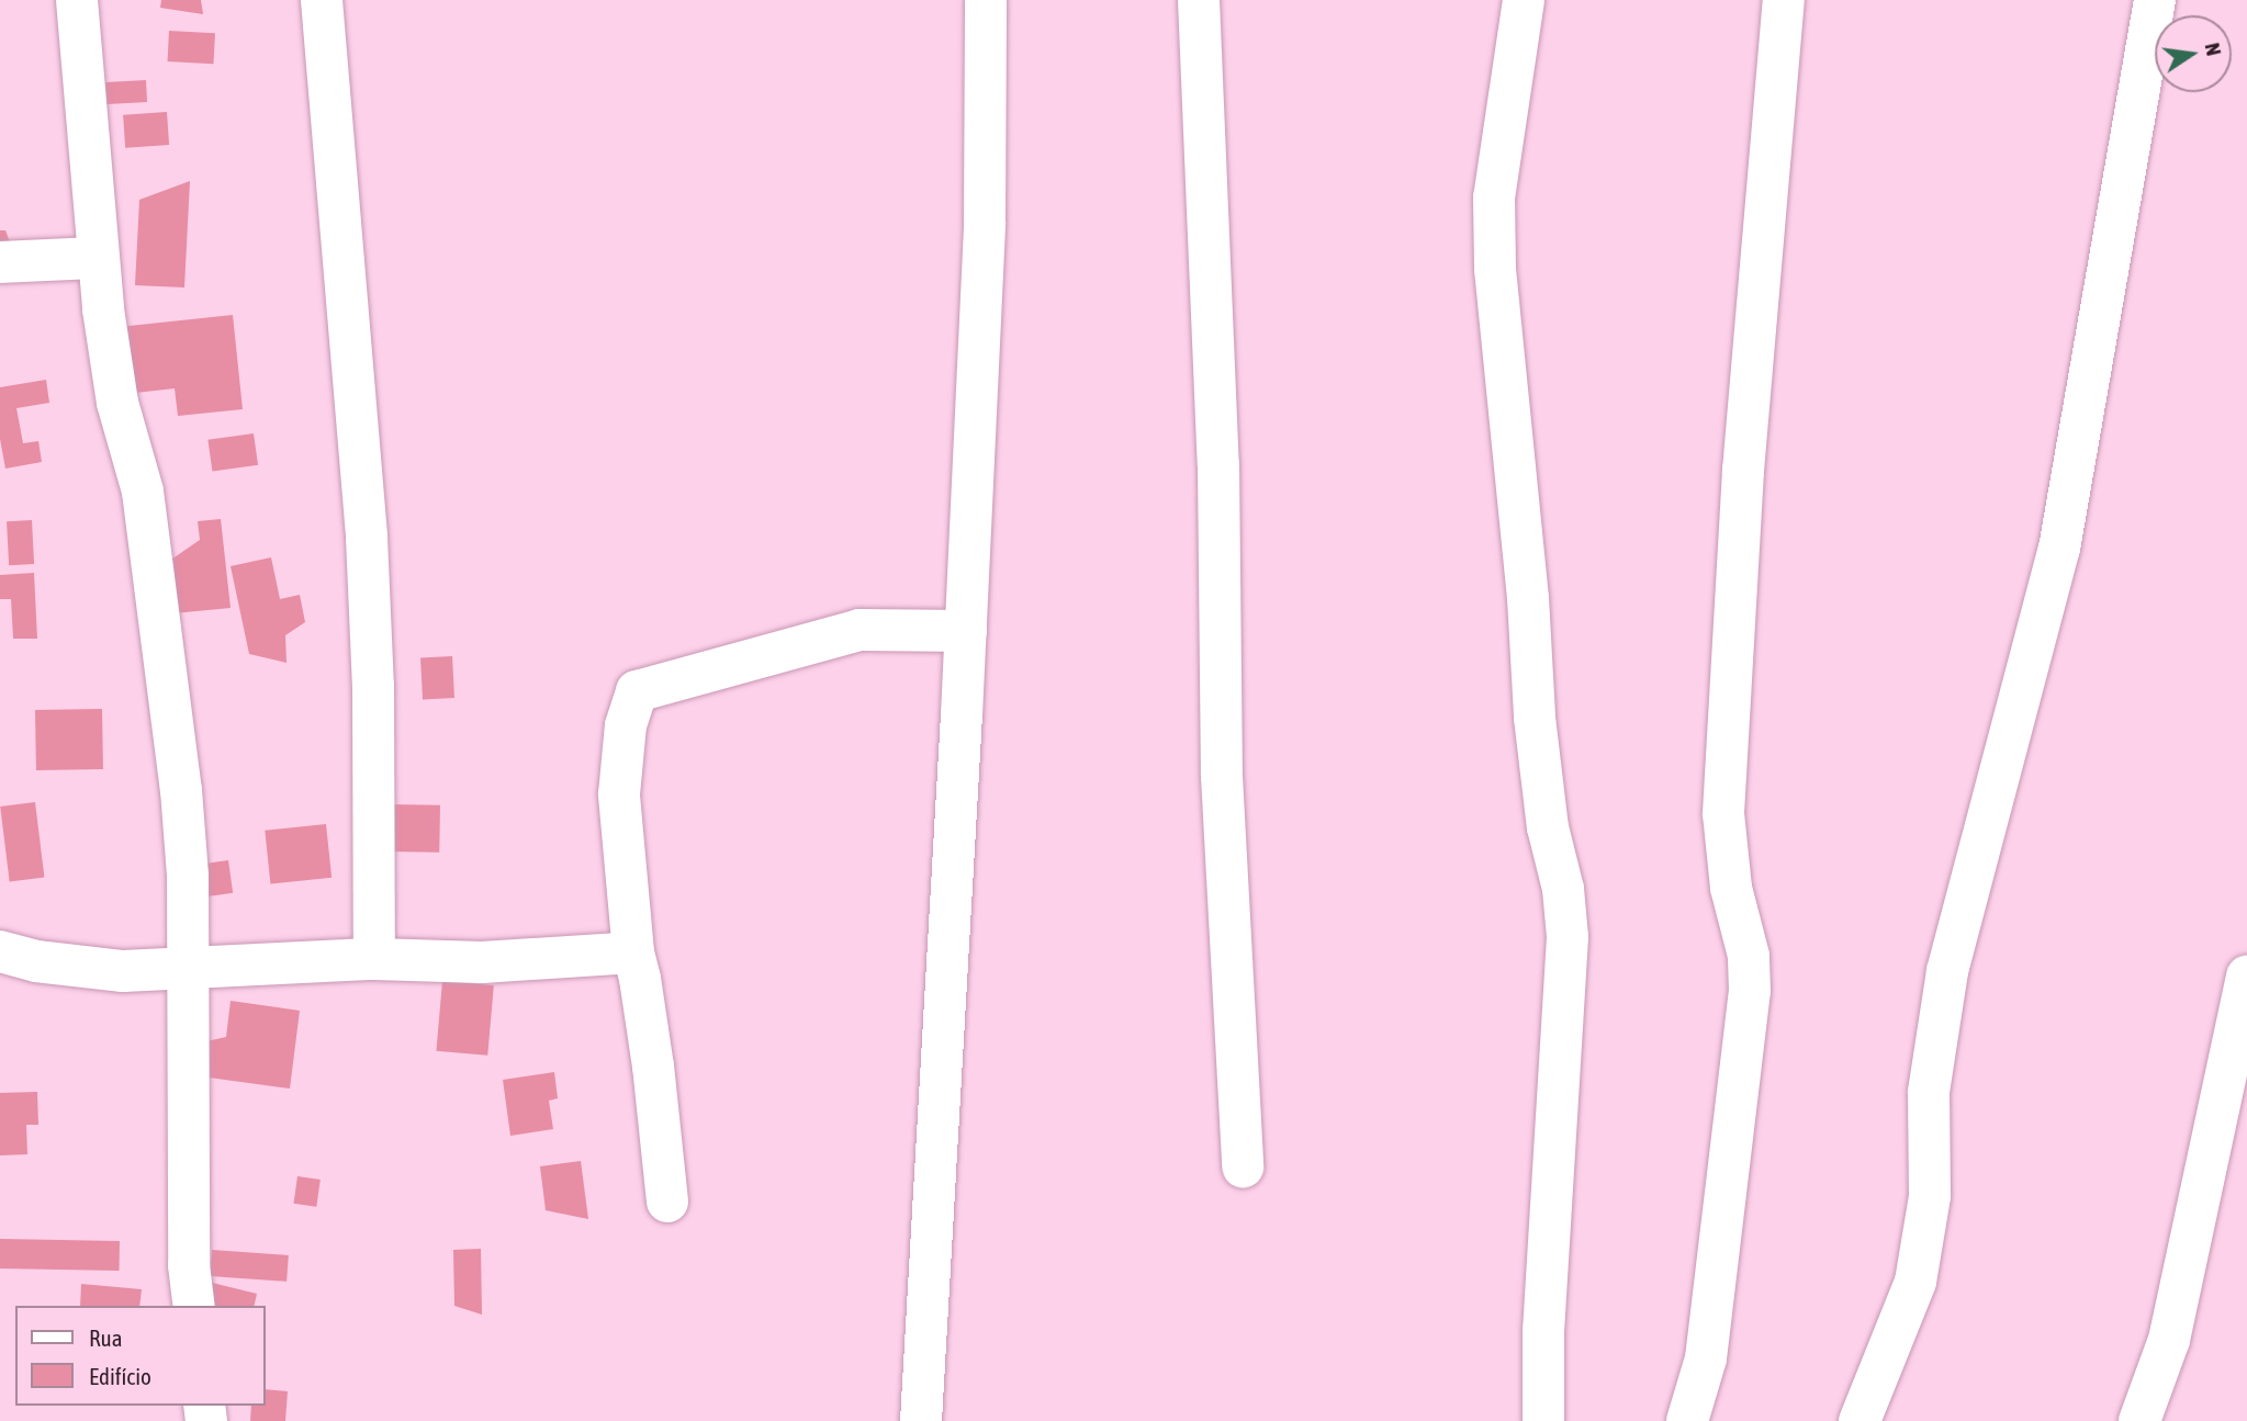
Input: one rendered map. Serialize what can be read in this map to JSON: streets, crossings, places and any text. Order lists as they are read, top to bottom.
{
  "legend": ["Rua", "Edifício"],
  "north": "right"
}
